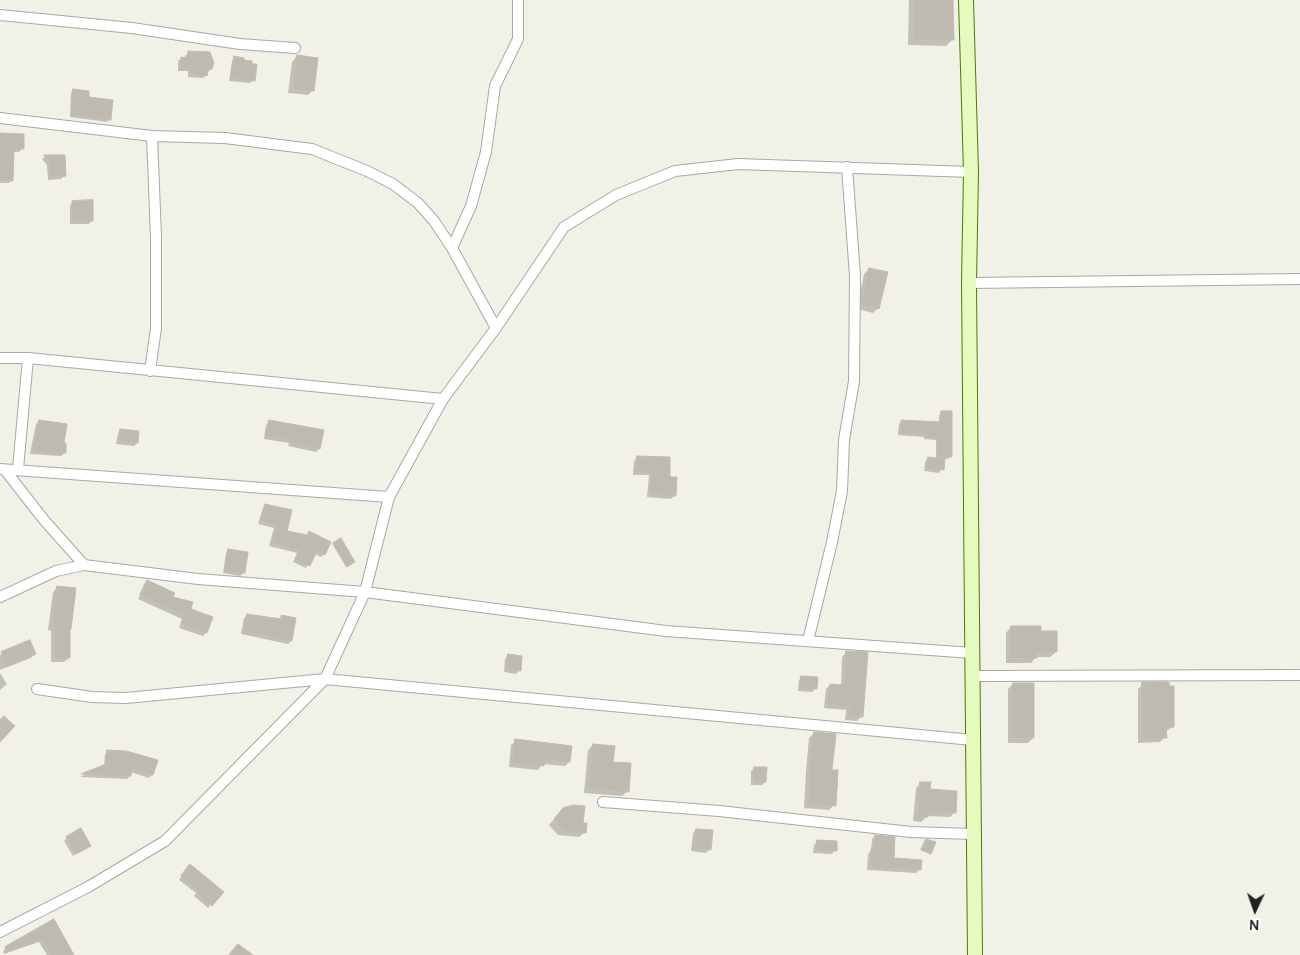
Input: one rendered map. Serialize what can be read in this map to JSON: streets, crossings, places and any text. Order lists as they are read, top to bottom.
{
  "north": "bottom"
}
